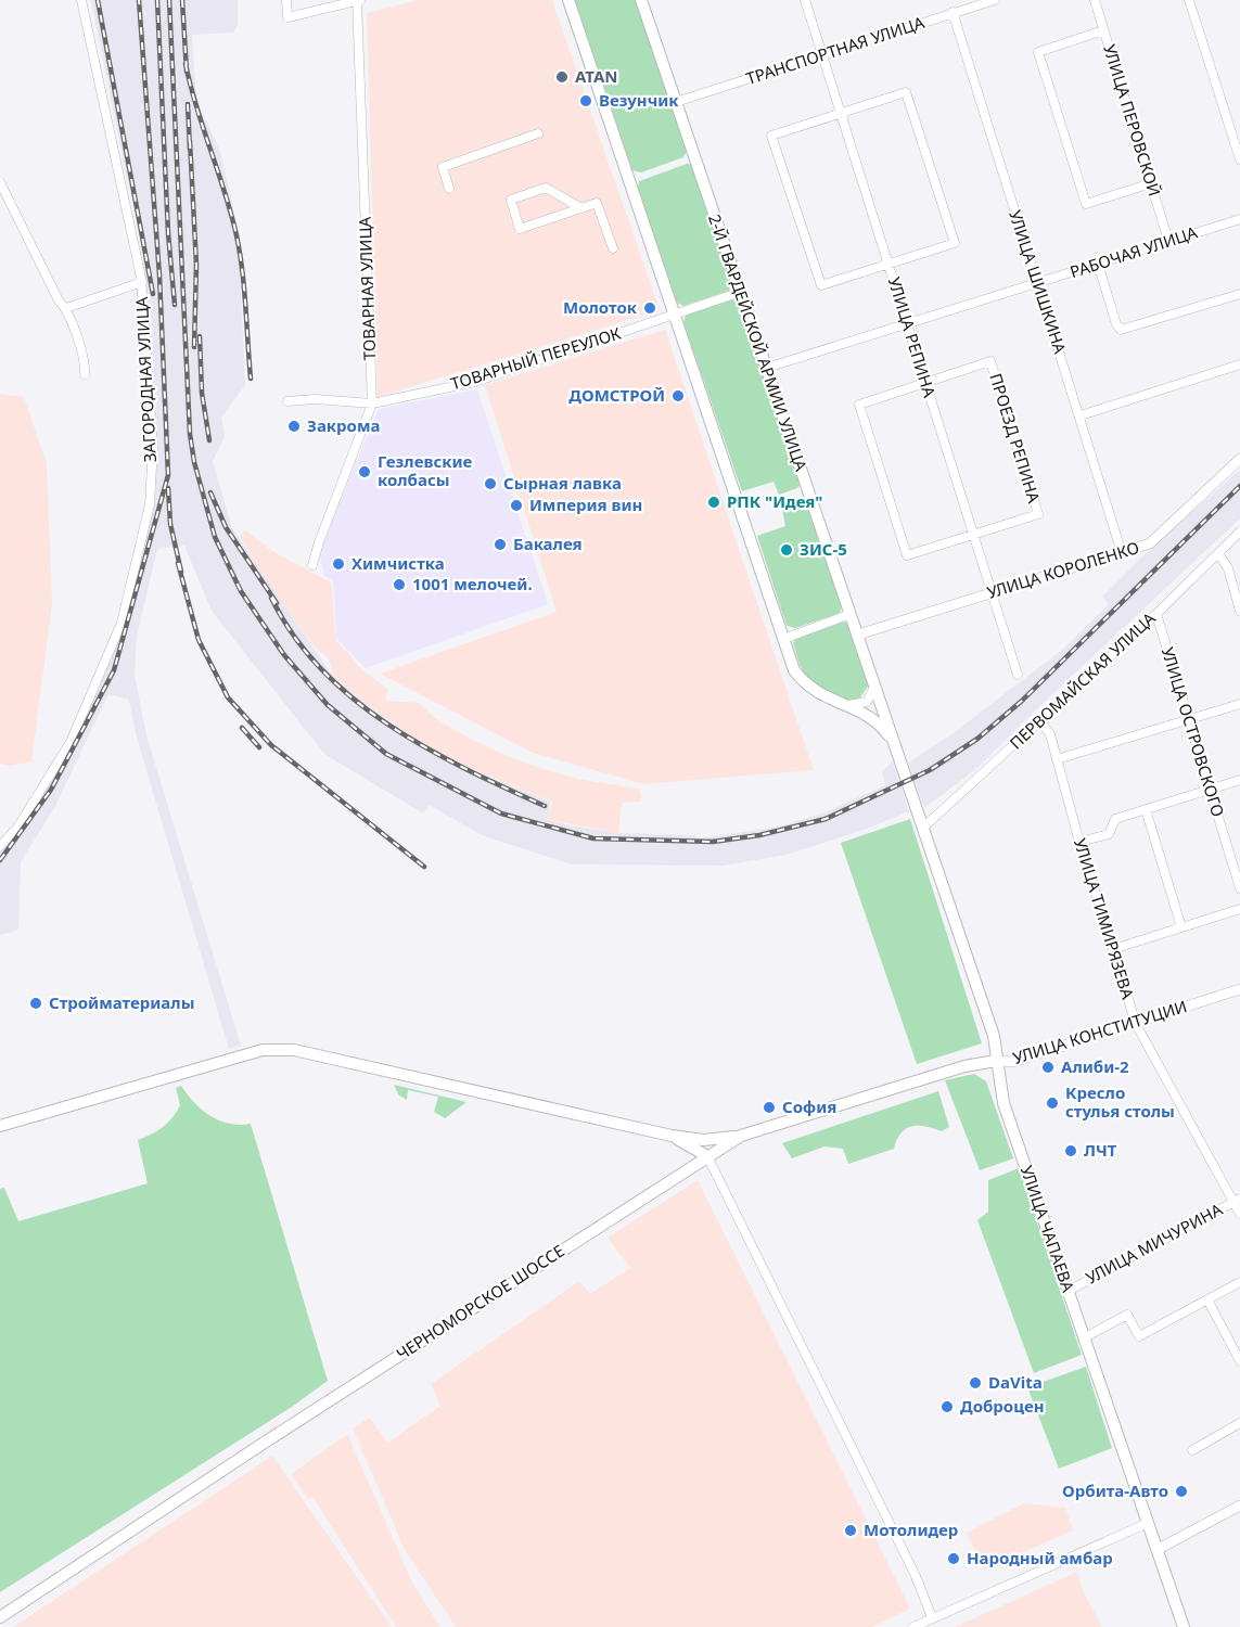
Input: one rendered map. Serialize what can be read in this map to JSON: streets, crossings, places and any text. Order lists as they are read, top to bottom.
{
  "streets": {
    "main road": ["2-Й ГВАРДЕЙСКОЙ АРМИИ УЛИЦА", "УЛИЦА ЧАПАЕВА", "ЧЕРНОМОРСКОЕ ШОССЕ"],
    "street": [
      "ТРАНСПОРТНАЯ УЛИЦА",
      "УЛИЦА ПЕРОВСКОЙ",
      "РАБОЧАЯ УЛИЦА",
      "УЛИЦА ШИШКИНА",
      "ТОВАРНАЯ УЛИЦА",
      "УЛИЦА РЕПИНА",
      "ТОВАРНЫЙ ПЕРЕУЛОК",
      "ЗАГОРОДНАЯ УЛИЦА",
      "ПРОЕЗД РЕПИНА",
      "УЛИЦА КОРОЛЕНКО",
      "ПЕРВОМАЙСКАЯ УЛИЦА",
      "УЛИЦА ОСТРОВСКОГО",
      "УЛИЦА ТИМИРЯЗЕВА",
      "УЛИЦА КОНСТИТУЦИИ",
      "УЛИЦА МИЧУРИНА"
    ]
  },
  "crossings": [
    ["ТРАНСПОРТНАЯ УЛИЦА", "УЛИЦА ШИШКИНА"],
    ["ТРАНСПОРТНАЯ УЛИЦА", "УЛИЦА РЕПИНА"],
    ["ТРАНСПОРТНАЯ УЛИЦА", "2-Й ГВАРДЕЙСКОЙ АРМИИ УЛИЦА"],
    ["УЛИЦА ПЕРОВСКОЙ", "РАБОЧАЯ УЛИЦА"],
    ["РАБОЧАЯ УЛИЦА", "УЛИЦА ШИШКИНА"],
    ["РАБОЧАЯ УЛИЦА", "УЛИЦА РЕПИНА"],
    ["РАБОЧАЯ УЛИЦА", "2-Й ГВАРДЕЙСКОЙ АРМИИ УЛИЦА"],
    ["УЛИЦА ШИШКИНА", "УЛИЦА КОРОЛЕНКО"],
    ["ТОВАРНАЯ УЛИЦА", "ТОВАРНЫЙ ПЕРЕУЛОК"],
    ["УЛИЦА РЕПИНА", "ПРОЕЗД РЕПИНА"],
    ["УЛИЦА РЕПИНА", "УЛИЦА КОРОЛЕНКО"],
    ["2-Й ГВАРДЕЙСКОЙ АРМИИ УЛИЦА", "ТОВАРНЫЙ ПЕРЕУЛОК"],
    ["2-Й ГВАРДЕЙСКОЙ АРМИИ УЛИЦА", "УЛИЦА КОРОЛЕНКО"],
    ["2-Й ГВАРДЕЙСКОЙ АРМИИ УЛИЦА", "УЛИЦА ЧАПАЕВА"],
    ["ПЕРВОМАЙСКАЯ УЛИЦА", "УЛИЦА ОСТРОВСКОГО"],
    ["ПЕРВОМАЙСКАЯ УЛИЦА", "УЛИЦА ТИМИРЯЗЕВА"],
    ["ПЕРВОМАЙСКАЯ УЛИЦА", "УЛИЦА ЧАПАЕВА"],
    ["УЛИЦА ТИМИРЯЗЕВА", "УЛИЦА КОНСТИТУЦИИ"],
    ["УЛИЦА ТИМИРЯЗЕВА", "УЛИЦА МИЧУРИНА"],
    ["УЛИЦА КОНСТИТУЦИИ", "УЛИЦА ЧАПАЕВА"],
    ["УЛИЦА КОНСТИТУЦИИ", "ЧЕРНОМОРСКОЕ ШОССЕ"],
    ["УЛИЦА ЧАПАЕВА", "УЛИЦА МИЧУРИНА"],
    ["УЛИЦА ЧАПАЕВА", "ЧЕРНОМОРСКОЕ ШОССЕ"]
  ],
  "places": [
    "ATAN",
    "Везунчик",
    "Молоток",
    "ДОМСТРОЙ",
    "Закрома",
    "Гезлевские колбасы",
    "Сырная лавка",
    "РПК \"Идея\"",
    "Империя вин",
    "Бакалея",
    "ЗИС-5",
    "Химчистка",
    "1001 мелочей.",
    "Стройматериалы",
    "Алиби-2",
    "Кресло стулья столы",
    "София",
    "ЛЧТ",
    "DaVita",
    "Доброцен",
    "Орбита-Авто",
    "Мотолидер",
    "Народный амбар"
  ]
}
